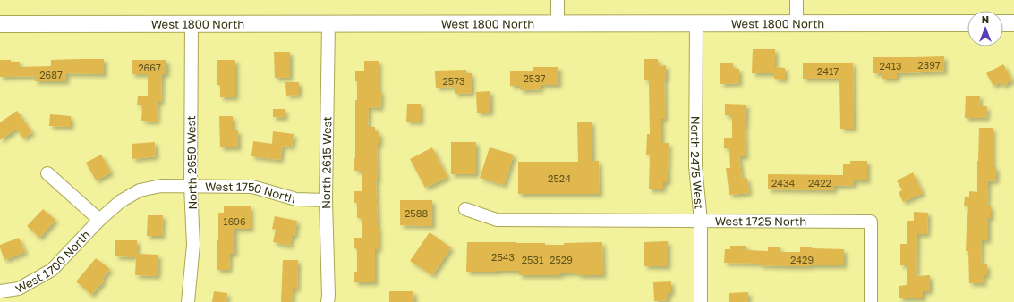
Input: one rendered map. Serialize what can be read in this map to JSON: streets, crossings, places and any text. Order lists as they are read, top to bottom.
{
  "streets": {
    "main road": ["West 1800 North"],
    "street": [
      "North 2650 West",
      "North 2615 West",
      "North 2475 West",
      "West 1750 North",
      "West 1725 North",
      "West 1700 North"
    ]
  },
  "crossings": [
    ["West 1800 North", "North 2650 West"],
    ["West 1800 North", "North 2615 West"],
    ["West 1800 North", "North 2475 West"],
    ["North 2650 West", "West 1750 North"],
    ["North 2615 West", "West 1750 North"],
    ["North 2475 West", "West 1725 North"],
    ["West 1750 North", "West 1700 North"]
  ],
  "house_numbers": [
    "2397",
    "2413",
    "2667",
    "2417",
    "2687",
    "2537",
    "2573",
    "2524",
    "2434",
    "2422",
    "2588",
    "1696",
    "2543",
    "2531",
    "2529",
    "2429"
  ],
  "north": "top"
}
